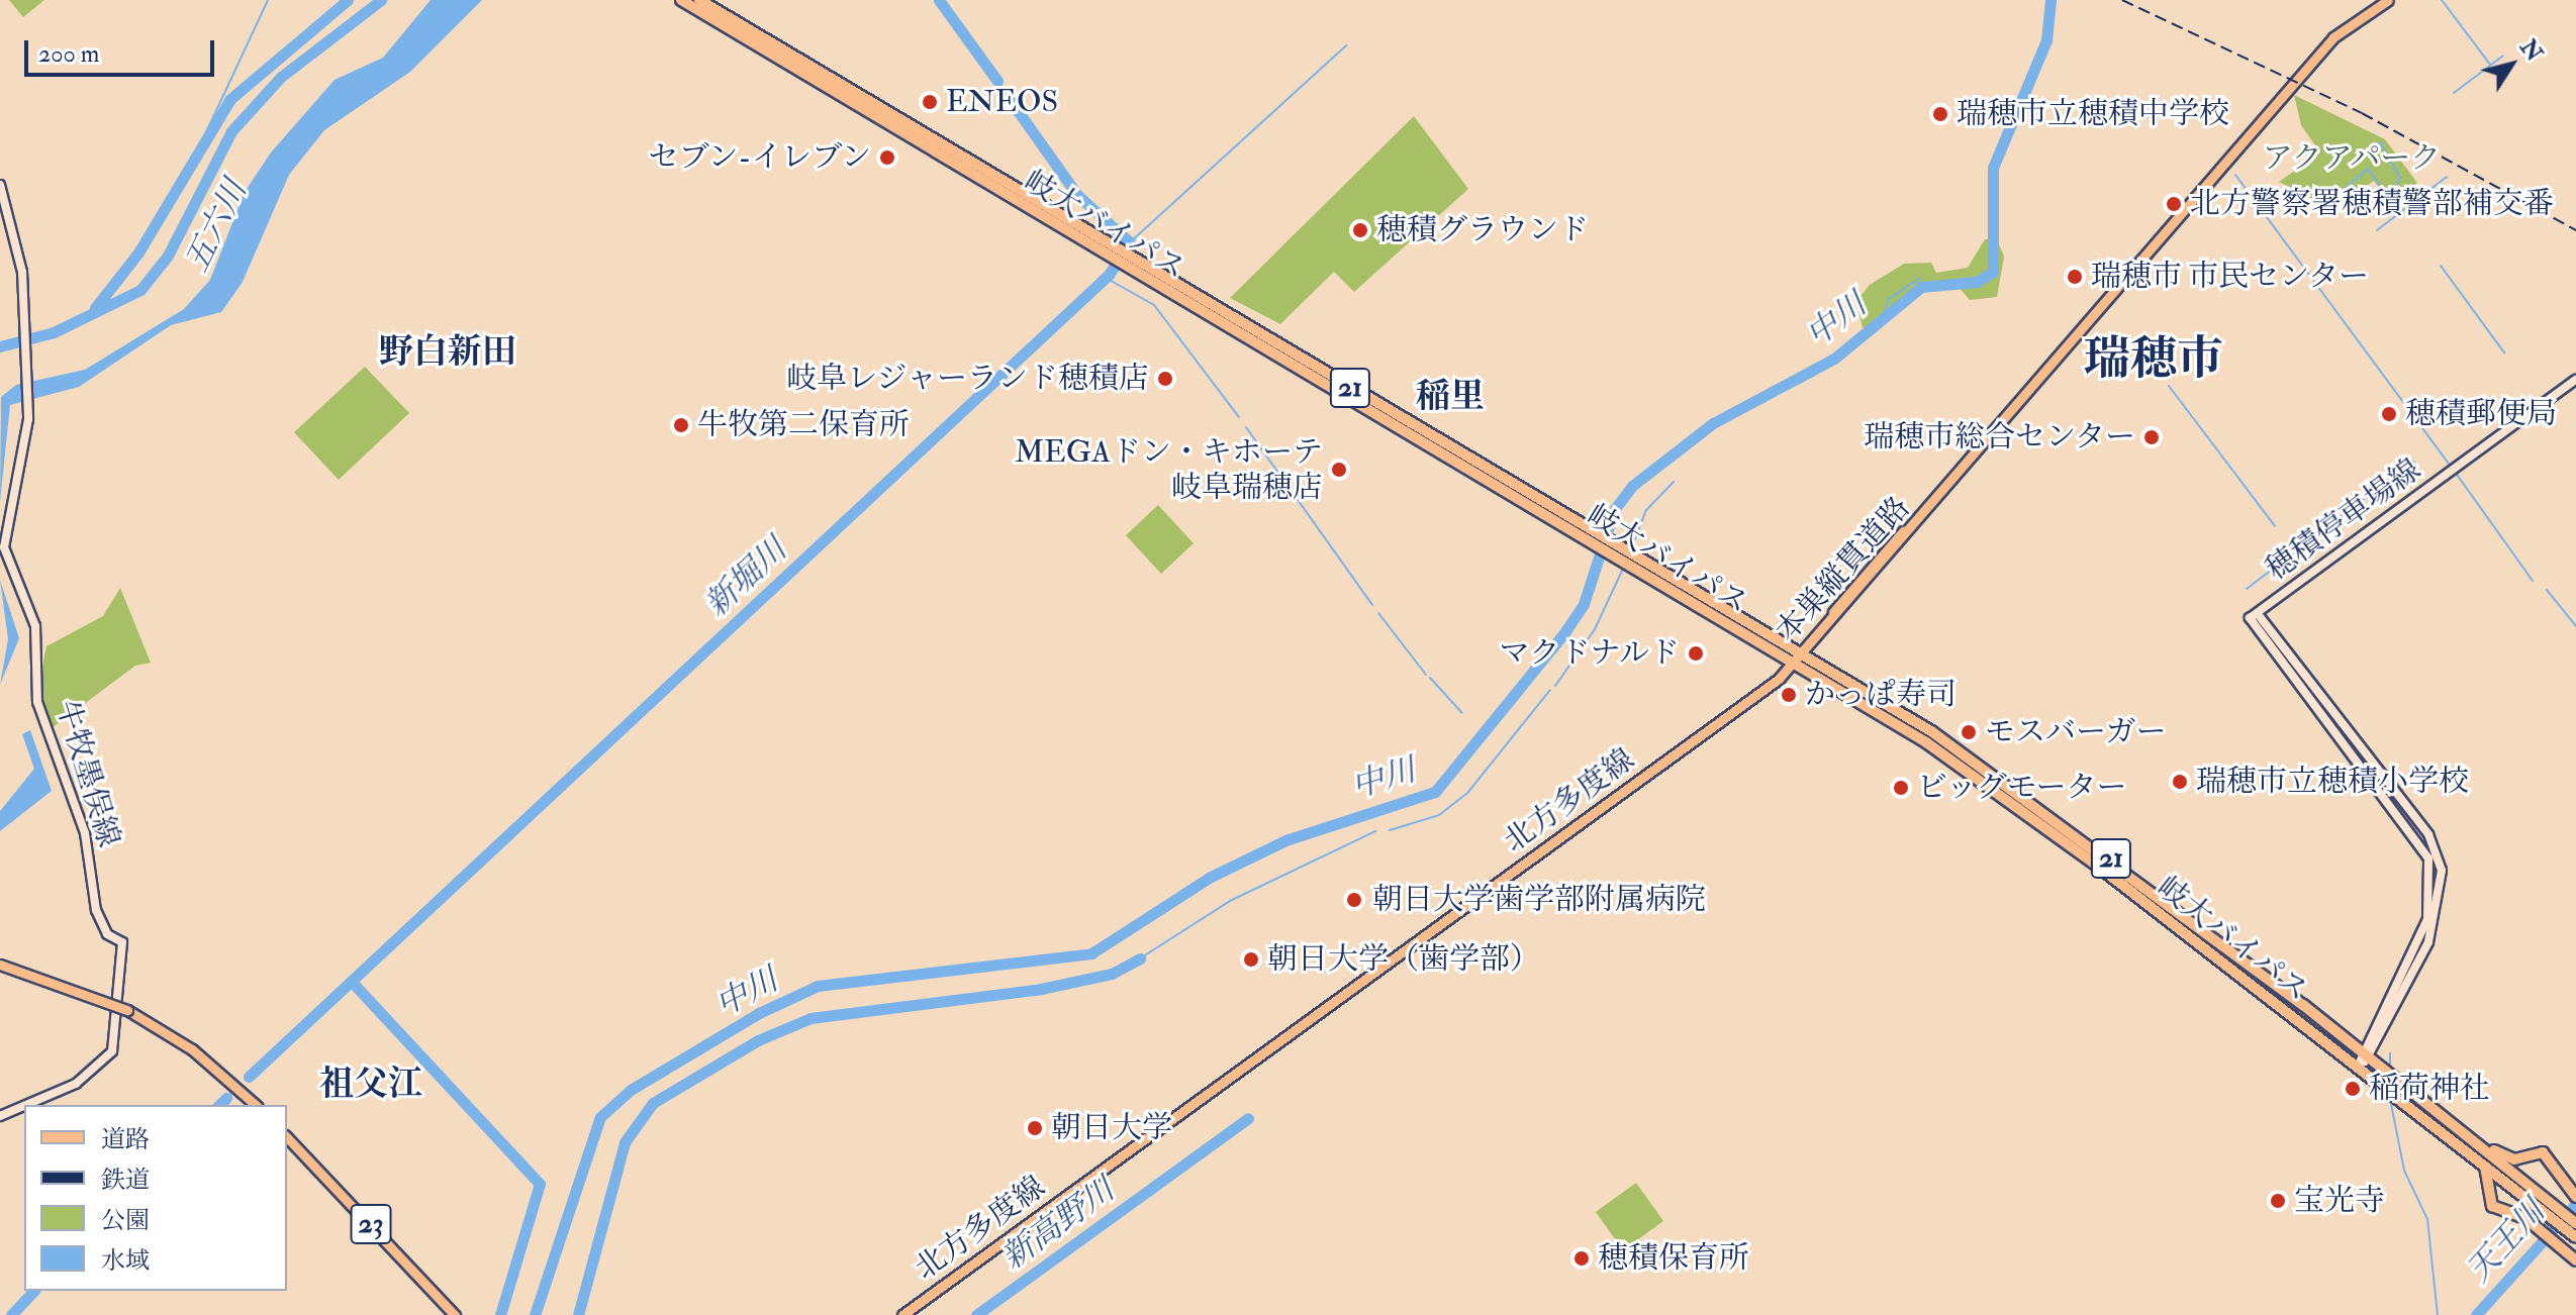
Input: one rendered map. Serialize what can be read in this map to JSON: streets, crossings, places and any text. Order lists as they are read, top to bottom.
{
  "streets": {
    "highway": ["岐大バイパス", "21"],
    "main road": [
      "穂積停車場線",
      "本巣縦貫道路",
      "牛牧墨俣線",
      "北方多度線",
      "23"
    ]
  },
  "crossings": [
    ["岐大バイパス", "穂積停車場線"],
    ["岐大バイパス", "本巣縦貫道路"],
    ["岐大バイパス", "北方多度線"],
    ["本巣縦貫道路", "北方多度線"]
  ],
  "districts": [
    "野白新田",
    "瑞穂市",
    "稲里",
    "祖父江"
  ],
  "water": [
    "五六川",
    "中川",
    "新堀川",
    "新高野川",
    "天王川"
  ],
  "parks": ["アクアパーク"],
  "places": [
    "ENEOS",
    "瑞穂市立穂積中学校",
    "セブン-イレブン",
    "北方警察署穂積警部補交番",
    "穂積グラウンド",
    "瑞穂市 市民センター",
    "岐阜レジャーランド穂積店",
    "穂積郵便局",
    "牛牧第二保育所",
    "瑞穂市総合センター",
    "MEGAドン・キホーテ 岐阜瑞穂店",
    "マクドナルド",
    "かっぱ寿司",
    "モスバーガー",
    "瑞穂市立穂積小学校",
    "ビッグモーター",
    "朝日大学歯学部附属病院",
    "朝日大学（歯学部）",
    "稲荷神社",
    "朝日大学",
    "宝光寺",
    "穂積保育所"
  ],
  "legend": [
    "道路",
    "鉄道",
    "公園",
    "水域"
  ],
  "scale_bar": "200 m",
  "north": "top right"
}
